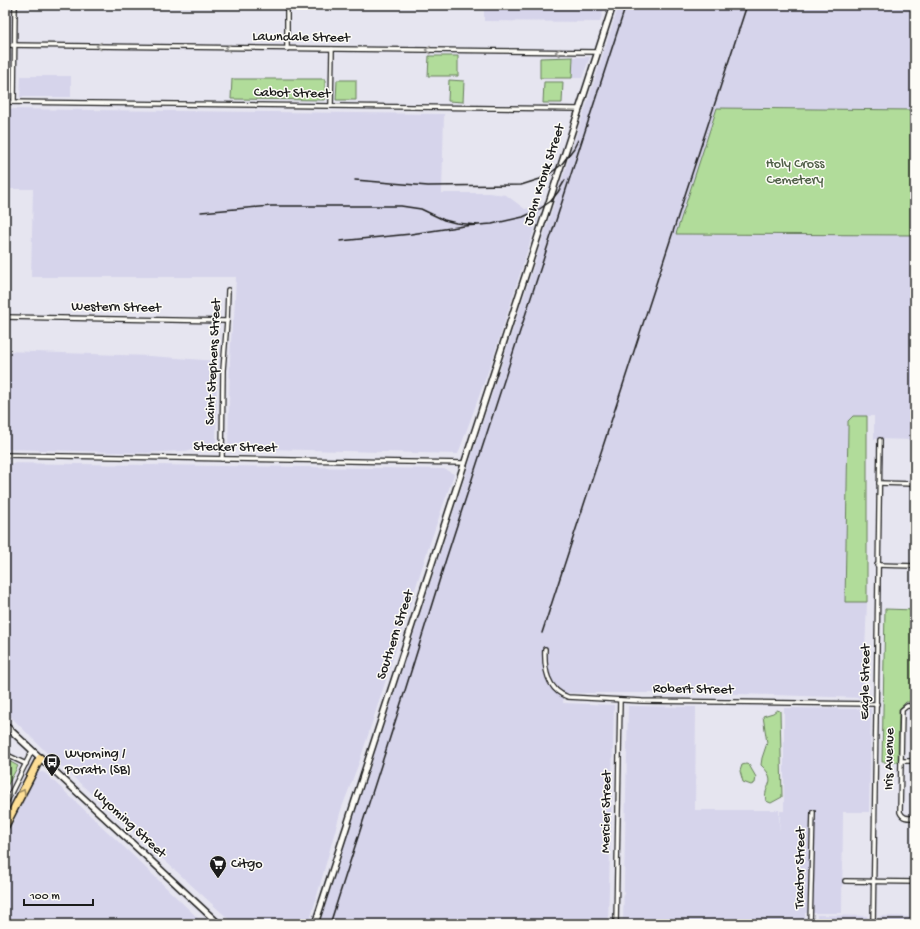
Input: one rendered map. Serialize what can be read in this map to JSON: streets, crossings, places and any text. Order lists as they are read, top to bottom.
{
  "streets": {
    "street": [
      "Lawndale Street",
      "Cabot Street",
      "John Kronk Street",
      "Western Street",
      "Saint Stephens Street",
      "Stecker Street",
      "Southern Street",
      "Eagle Street",
      "Robert Street",
      "Iris Avenue",
      "Mercier Street",
      "Wyoming Street",
      "Tractor Street"
    ]
  },
  "crossings": [
    ["Lawndale Street", "John Kronk Street"],
    ["Cabot Street", "John Kronk Street"],
    ["John Kronk Street", "Southern Street"],
    ["Western Street", "Saint Stephens Street"],
    ["Saint Stephens Street", "Stecker Street"],
    ["Stecker Street", "Southern Street"],
    ["Eagle Street", "Robert Street"],
    ["Robert Street", "Mercier Street"]
  ],
  "one_way": ["Lawndale Street"],
  "parks": ["Holy Cross Cemetery"],
  "places": {
    "bus stop": ["Wyoming / Porath (SB)"],
    "supermarket": ["Citgo"]
  },
  "scale_bar": "100 m"
}
